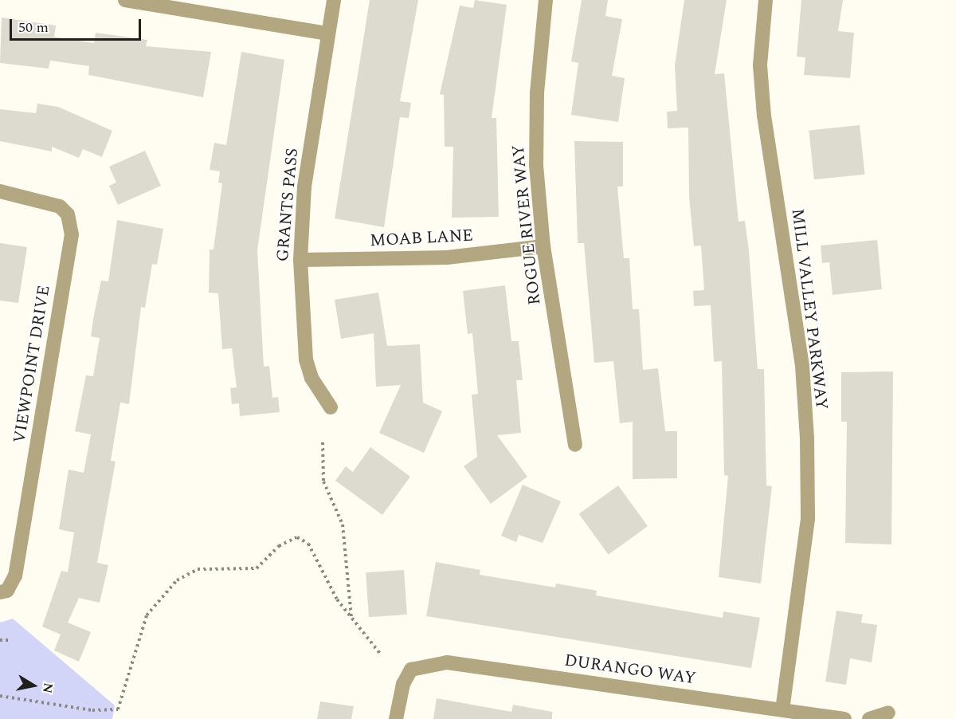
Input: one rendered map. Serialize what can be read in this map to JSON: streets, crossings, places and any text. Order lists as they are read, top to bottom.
{
  "streets": {
    "street": [
      "GRANTS PASS",
      "ROGUE RIVER WAY",
      "MOAB LANE",
      "MILL VALLEY PARKWAY",
      "VIEWPOINT DRIVE",
      "DURANGO WAY"
    ]
  },
  "crossings": [
    ["GRANTS PASS", "MOAB LANE"],
    ["ROGUE RIVER WAY", "MOAB LANE"],
    ["MILL VALLEY PARKWAY", "DURANGO WAY"]
  ],
  "scale_bar": "50 m",
  "north": "right"
}
